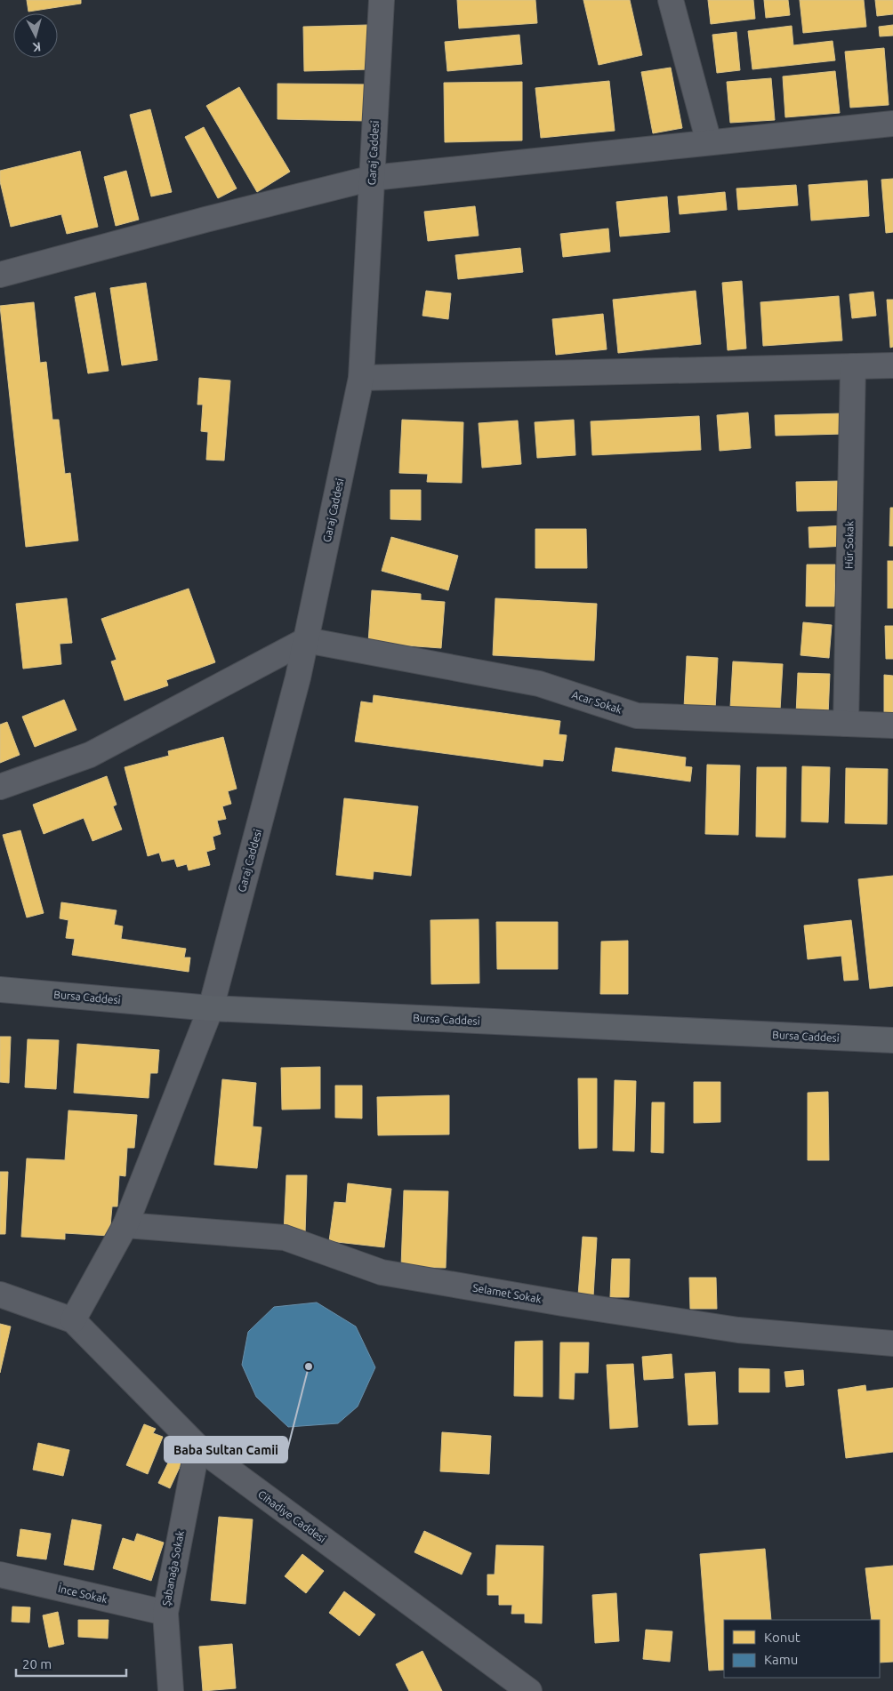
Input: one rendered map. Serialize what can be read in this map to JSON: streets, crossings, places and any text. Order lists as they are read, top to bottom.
{
  "streets": {
    "main road": ["Bursa Caddesi"],
    "street": [
      "Garaj Caddesi",
      "Hür Sokak",
      "Acar Sokak",
      "Selamet Sokak",
      "Cihadiye Caddesi",
      "Şabanağa Sokak",
      "İnce Sokak"
    ]
  },
  "crossings": [
    ["Garaj Caddesi", "Acar Sokak"],
    ["Garaj Caddesi", "Bursa Caddesi"],
    ["Garaj Caddesi", "Selamet Sokak"],
    ["Garaj Caddesi", "Cihadiye Caddesi"],
    ["Hür Sokak", "Acar Sokak"],
    ["Cihadiye Caddesi", "Şabanağa Sokak"],
    ["Şabanağa Sokak", "İnce Sokak"]
  ],
  "places": ["Baba Sultan Camii"],
  "legend": ["Konut", "Kamu"],
  "scale_bar": "20 m",
  "north": "bottom"
}
